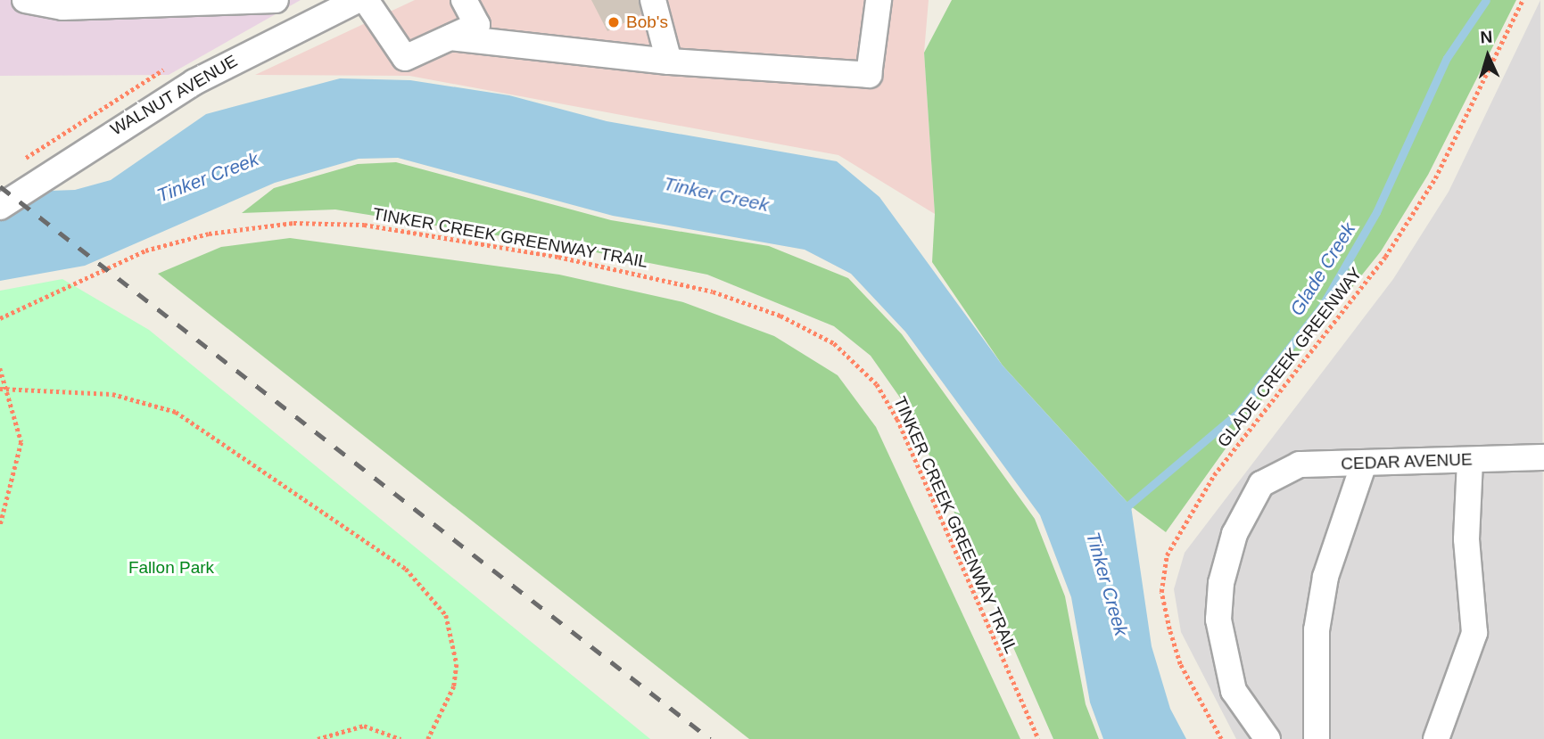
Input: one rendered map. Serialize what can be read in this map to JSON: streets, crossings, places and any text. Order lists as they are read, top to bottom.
{
  "streets": {
    "street": ["WALNUT AVENUE", "CEDAR AVENUE"],
    "path": ["TINKER CREEK GREENWAY TRAIL", "GLADE CREEK GREENWAY"]
  },
  "water": ["Tinker Creek", "Glade Creek"],
  "parks": ["Fallon Park"],
  "places": ["Bob's"],
  "north": "top"
}
